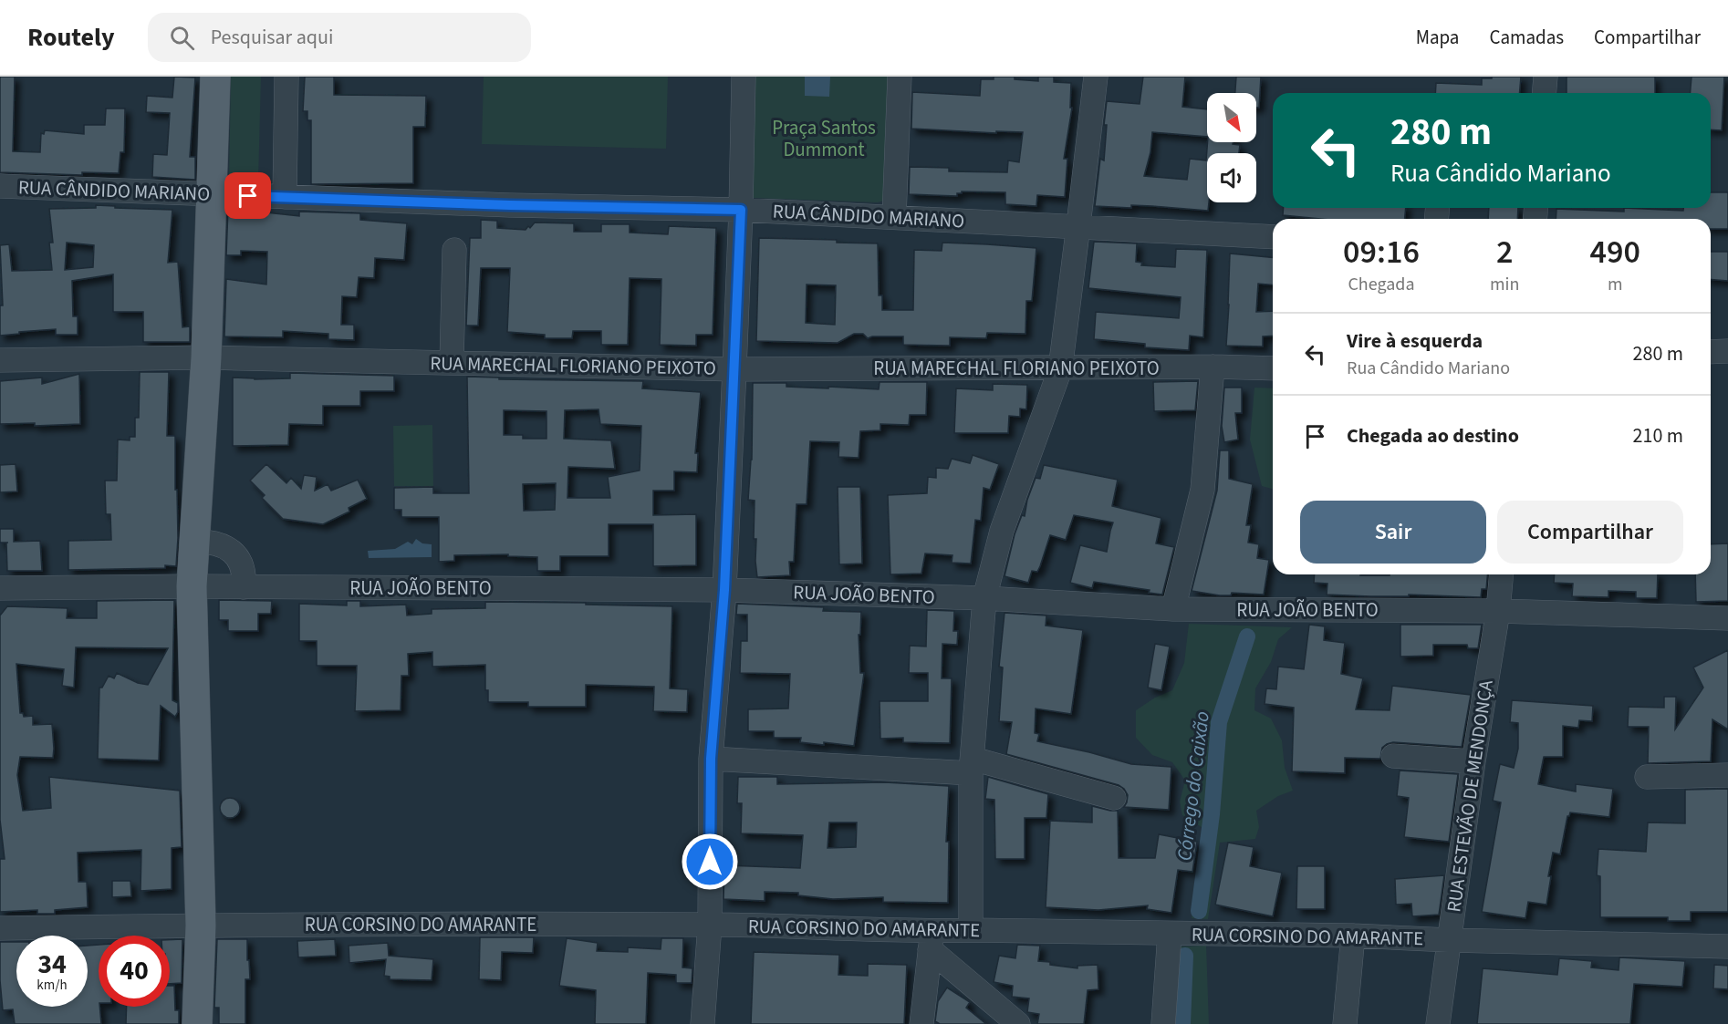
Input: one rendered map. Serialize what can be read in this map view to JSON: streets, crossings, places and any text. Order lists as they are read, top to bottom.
{
  "streets": {
    "street": [
      "RUA CÂNDIDO MARIANO",
      "RUA MARECHAL FLORIANO PEIXOTO",
      "RUA JOÃO BENTO",
      "RUA ESTEVÃO DE MENDONÇA",
      "RUA CORSINO DO AMARANTE"
    ]
  },
  "crossings": [
    ["RUA JOÃO BENTO", "RUA ESTEVÃO DE MENDONÇA"],
    ["RUA ESTEVÃO DE MENDONÇA", "RUA CORSINO DO AMARANTE"]
  ],
  "water": ["Córrego do Caixão"],
  "parks": ["Praça Santos Dummont"],
  "north": "bottom right",
  "page": {
    "header": "Routely",
    "search": "Pesquisar aqui",
    "nav": ["Mapa", "Camadas", "Compartilhar"],
    "turn": ["280 m", "Rua Cândido Mariano"],
    "eta": [
      "09:16",
      "Chegada",
      "2",
      "min",
      "490",
      "m"
    ],
    "list": [
      {
        "name": "Vire à esquerda",
        "note": "Rua Cândido Mariano",
        "value": "280 m"
      },
      {
        "name": "Chegada ao destino",
        "value": "210 m"
      }
    ],
    "buttons": ["Sair", "Compartilhar"],
    "speed": "34 km/h",
    "limit": "40"
  }
}
